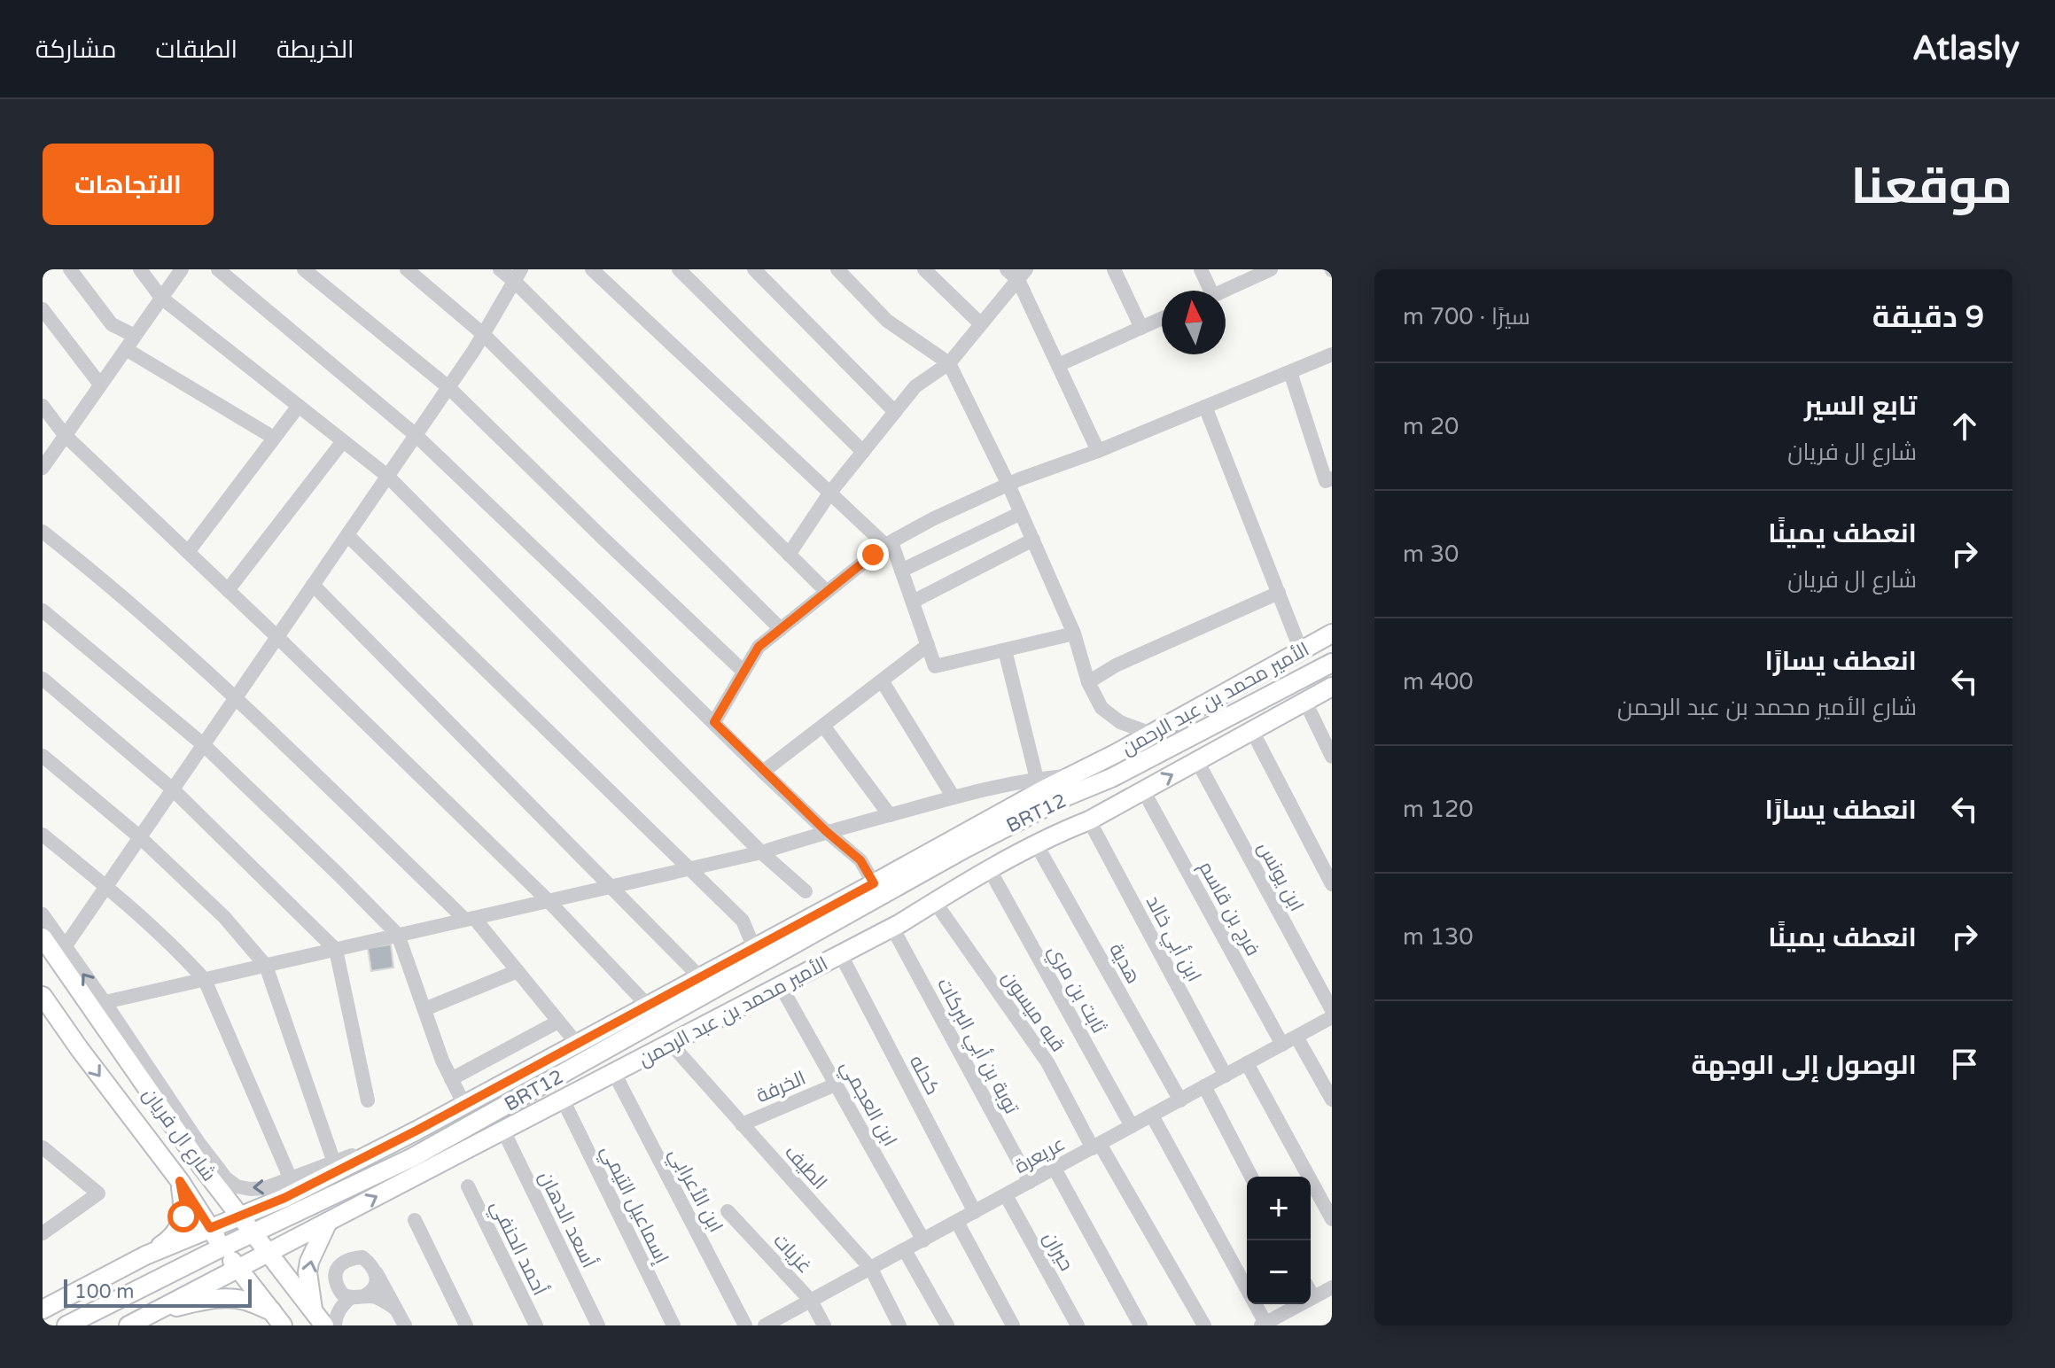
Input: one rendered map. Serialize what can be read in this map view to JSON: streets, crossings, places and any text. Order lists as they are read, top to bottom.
{
  "streets": {
    "main road": ["الأمير محمد بن عبد الرحمن", "BRT12", "شارع ال فريان"],
    "street": [
      "ابن يونس",
      "فرج بن قاسم",
      "ابن أبي خالد",
      "هدية",
      "ثابت بن مري",
      "قبه ميسون",
      "توبة بن أبي البركات",
      "كحله",
      "الخرفة",
      "ابن العجمي",
      "عريعرة",
      "الطيف",
      "ابن الأعرابي",
      "إسماعيل التيمي",
      "أسعد الدهان",
      "أحمد الحنفي",
      "حيران",
      "غزيات"
    ]
  },
  "crossings": [
    ["الأمير محمد بن عبد الرحمن", "ابن يونس"],
    ["الأمير محمد بن عبد الرحمن", "فرج بن قاسم"],
    ["الأمير محمد بن عبد الرحمن", "ابن أبي خالد"],
    ["الأمير محمد بن عبد الرحمن", "هدية"],
    ["الأمير محمد بن عبد الرحمن", "ثابت بن مري"],
    ["الأمير محمد بن عبد الرحمن", "قبه ميسون"],
    ["الأمير محمد بن عبد الرحمن", "توبة بن أبي البركات"],
    ["الأمير محمد بن عبد الرحمن", "كحله"],
    ["الأمير محمد بن عبد الرحمن", "ابن العجمي"],
    ["الأمير محمد بن عبد الرحمن", "شارع ال فريان"],
    ["الأمير محمد بن عبد الرحمن", "الطيف"],
    ["الأمير محمد بن عبد الرحمن", "ابن الأعرابي"],
    ["الأمير محمد بن عبد الرحمن", "إسماعيل التيمي"],
    ["الأمير محمد بن عبد الرحمن", "أسعد الدهان"],
    ["BRT12", "شارع ال فريان"],
    ["فرج بن قاسم", "عريعرة"],
    ["ابن أبي خالد", "عريعرة"],
    ["هدية", "عريعرة"],
    ["ثابت بن مري", "عريعرة"],
    ["قبه ميسون", "عريعرة"],
    ["توبة بن أبي البركات", "عريعرة"],
    ["كحله", "عريعرة"],
    ["الخرفة", "ابن العجمي"],
    ["الخرفة", "الطيف"],
    ["ابن العجمي", "عريعرة"],
    ["عريعرة", "الطيف"],
    ["عريعرة", "حيران"],
    ["عريعرة", "غزيات"]
  ],
  "scale_bar": "100 m",
  "north": "top",
  "page": {
    "header": "Atlasly",
    "nav": ["الخريطة", "الطبقات", "مشاركة"],
    "title": "موقعنا",
    "buttons": "الاتجاهات",
    "heading": ["9 دقيقة", "سيرًا · 700 m"],
    "list": [
      ["تابع السير", "شارع ال فريان", "20 m"],
      ["انعطف يمينًا", "شارع ال فريان", "30 m"],
      ["انعطف يسارًا", "شارع الأمير محمد بن عبد الرحمن", "400 m"],
      ["انعطف يسارًا", "120 m"],
      ["انعطف يمينًا", "130 m"],
      "الوصول إلى الوجهة"
    ],
    "map_buttons": ["+", "−"],
    "scale": "100 m"
  }
}
